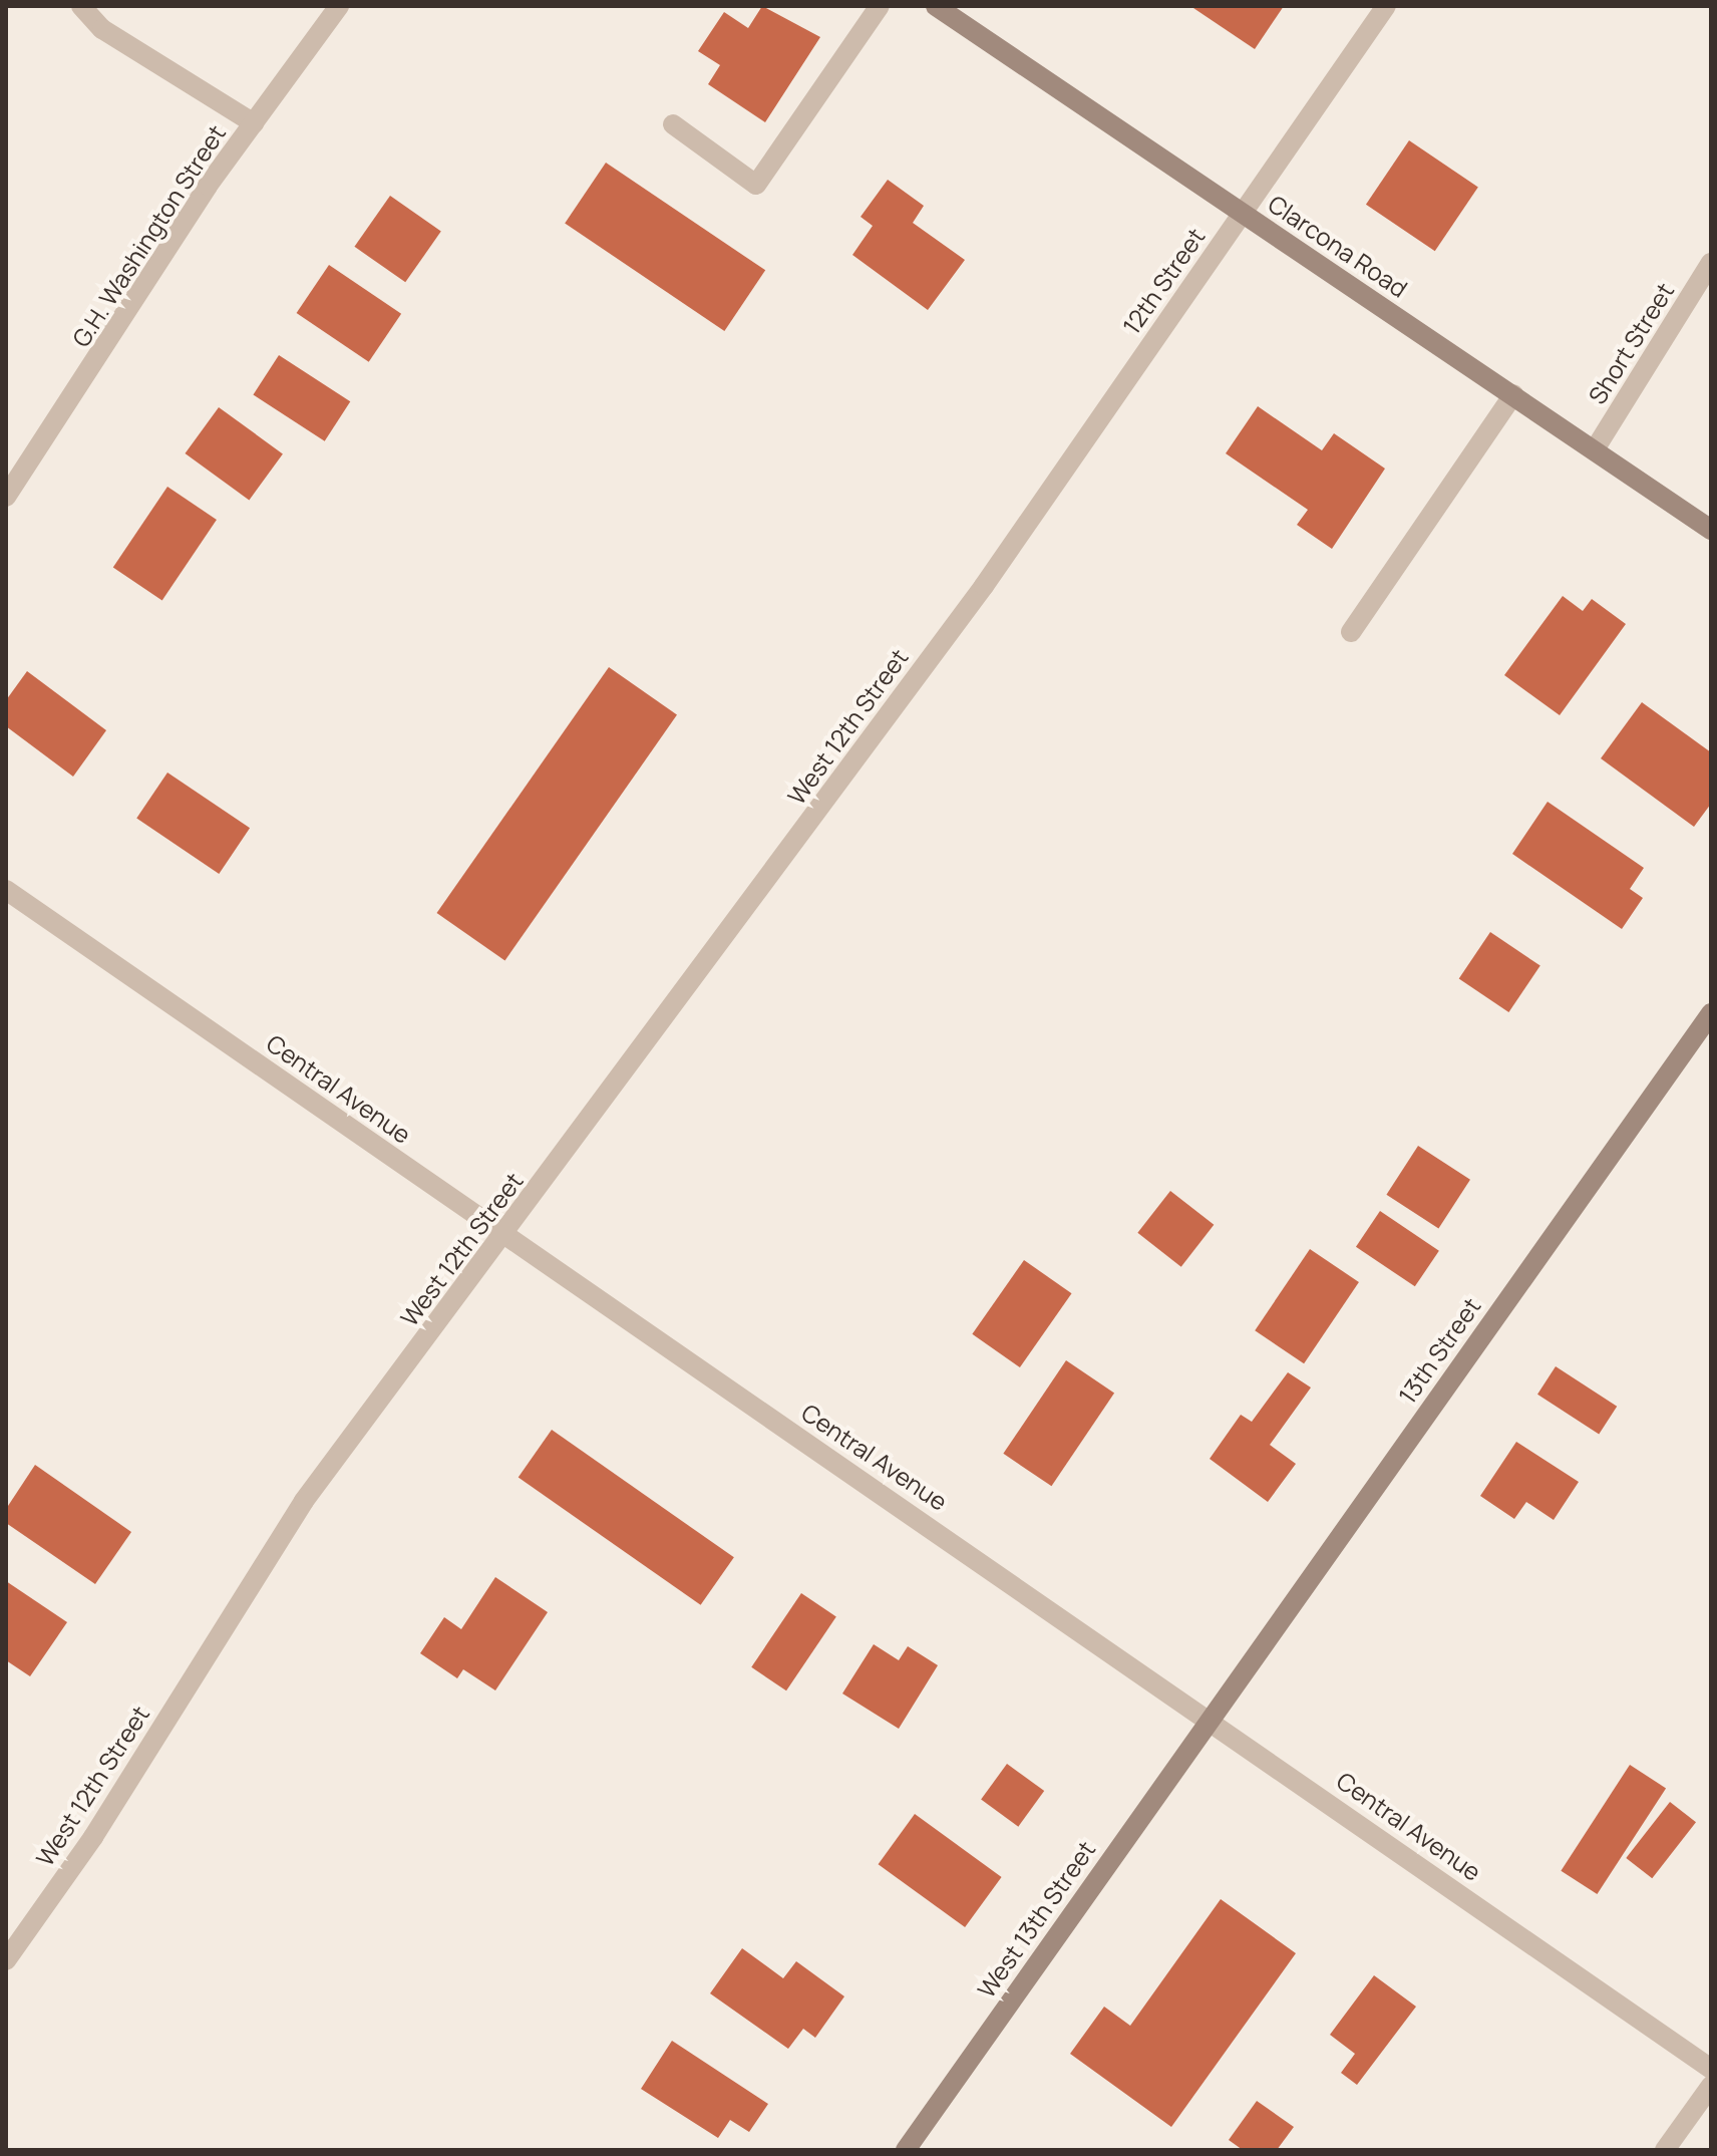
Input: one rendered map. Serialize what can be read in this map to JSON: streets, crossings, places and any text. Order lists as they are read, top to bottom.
{
  "streets": {
    "street": [
      "G.H. Washington Street",
      "Clarcona Road",
      "12th Street",
      "Short Street",
      "West 12th Street",
      "Central Avenue",
      "13th Street",
      "West 13th Street"
    ]
  },
  "crossings": [
    ["Clarcona Road", "12th Street"],
    ["Clarcona Road", "Short Street"],
    ["12th Street", "West 12th Street"],
    ["West 12th Street", "Central Avenue"],
    ["Central Avenue", "13th Street"],
    ["Central Avenue", "West 13th Street"],
    ["13th Street", "West 13th Street"]
  ]
}
